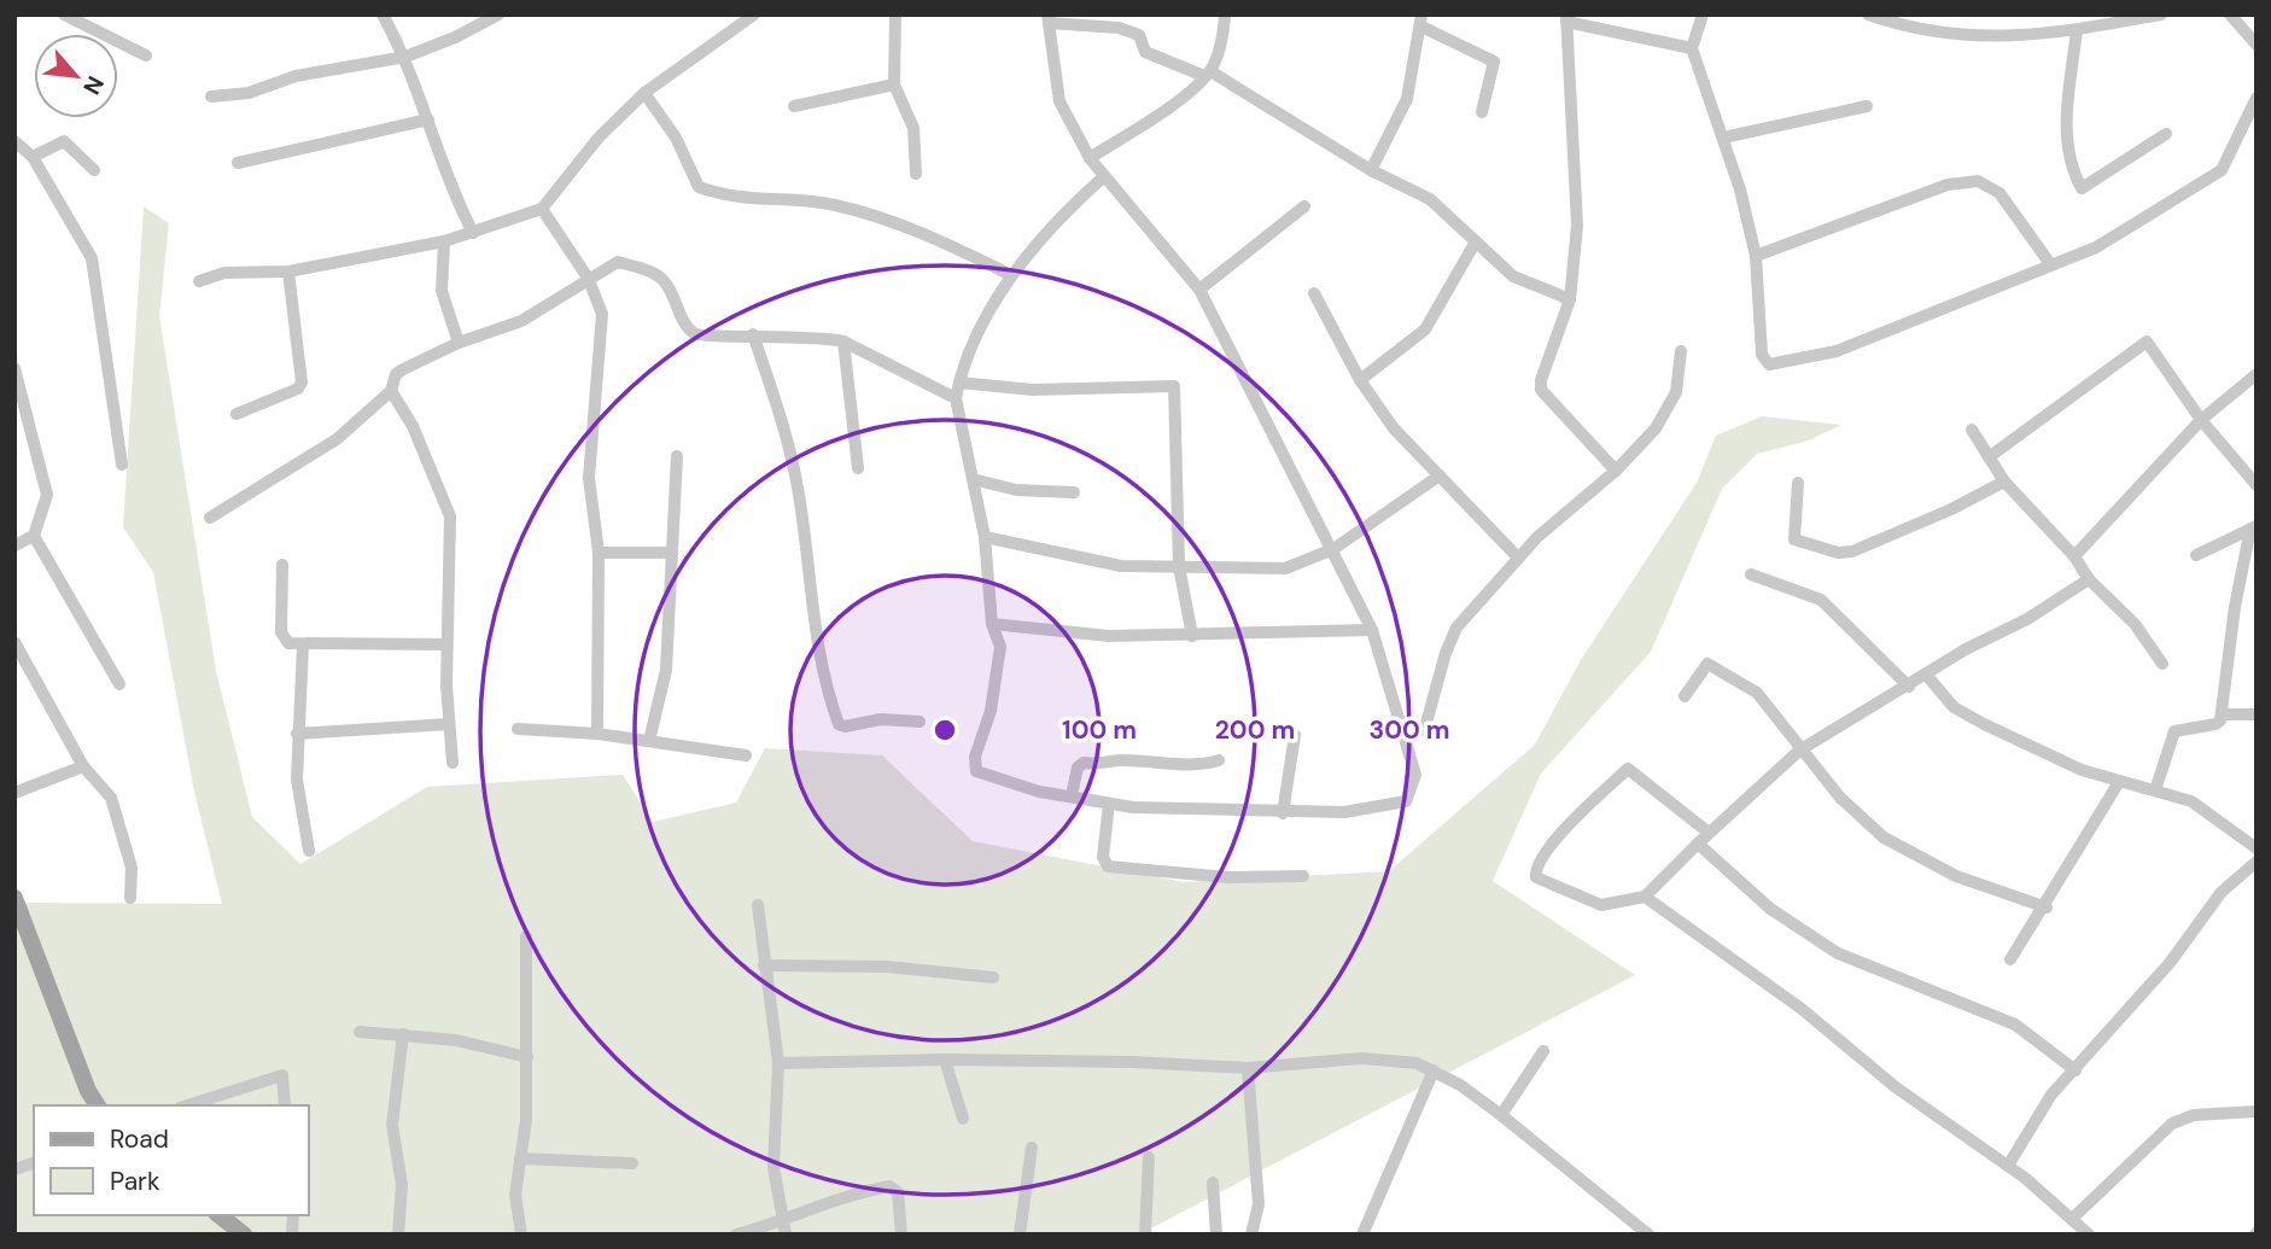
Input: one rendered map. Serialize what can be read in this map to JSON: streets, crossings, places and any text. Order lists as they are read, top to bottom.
{
  "legend": ["Road", "Park"],
  "north": "bottom right",
  "rings": ["100 m", "200 m", "300 m"]
}
